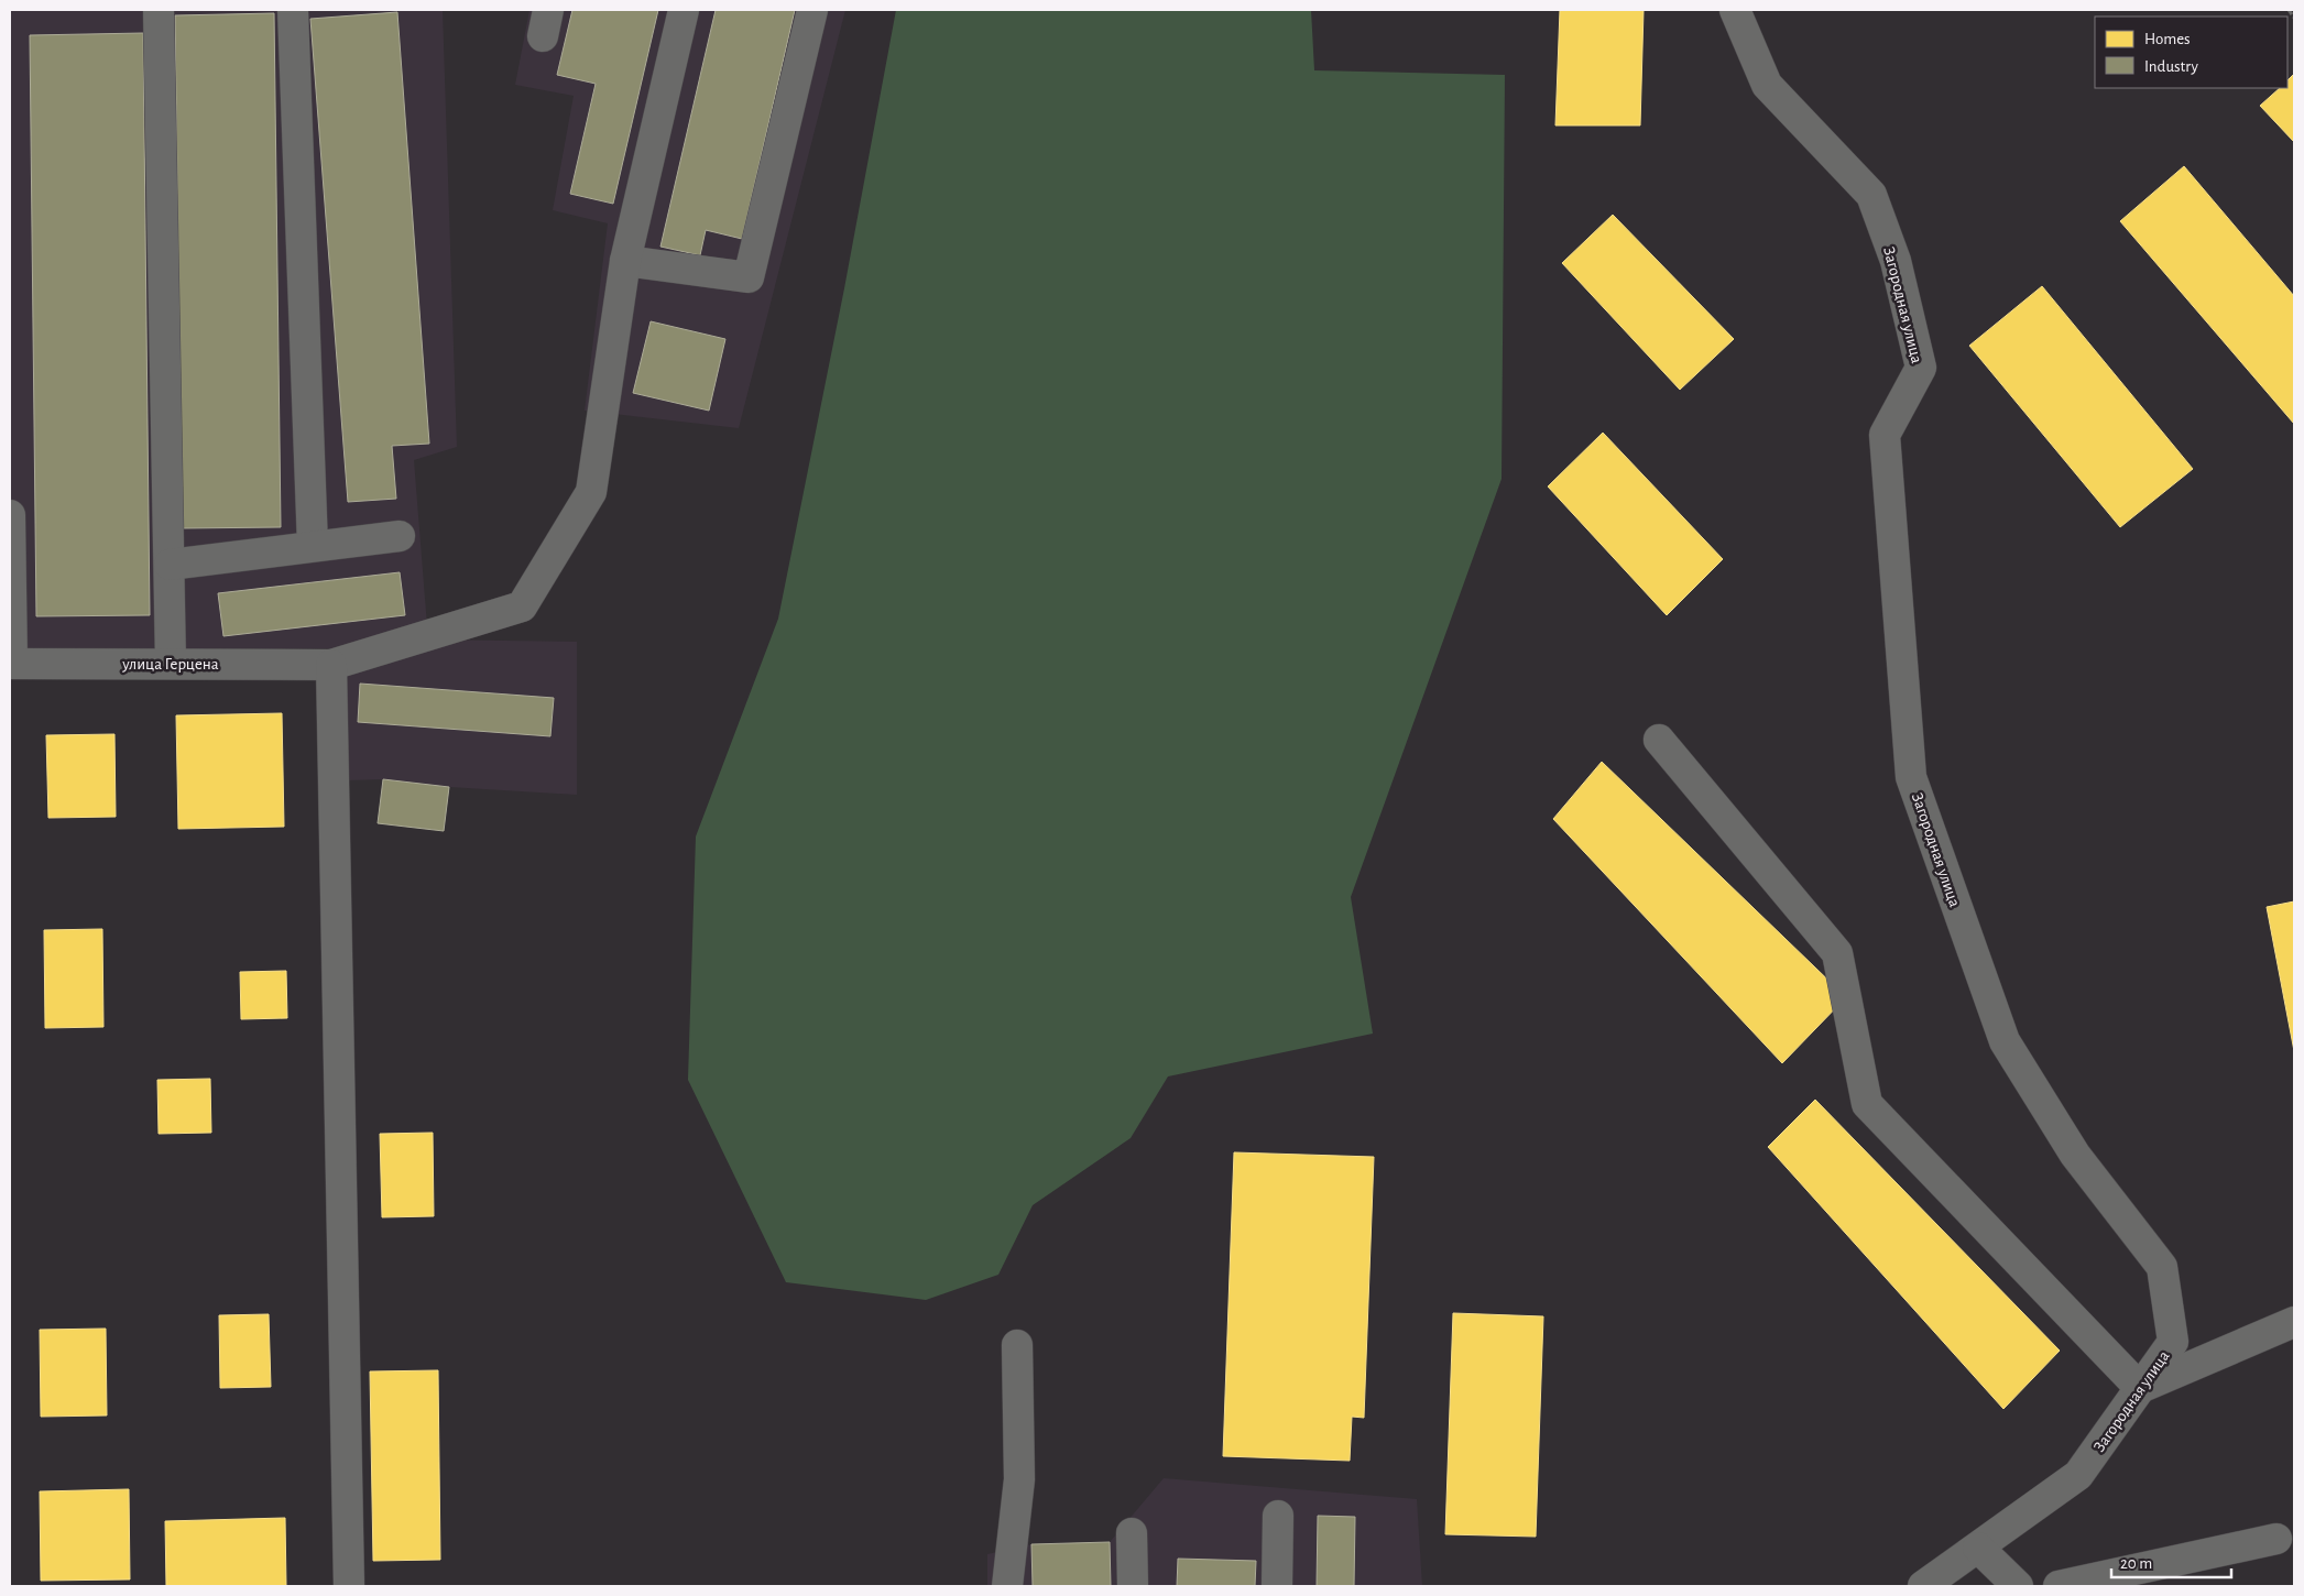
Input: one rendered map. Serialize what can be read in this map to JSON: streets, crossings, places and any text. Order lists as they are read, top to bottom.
{
  "streets": {
    "street": ["Загородная улица", "улица Герцена"]
  },
  "legend": ["Homes", "Industry"],
  "scale_bar": "20 m"
}
